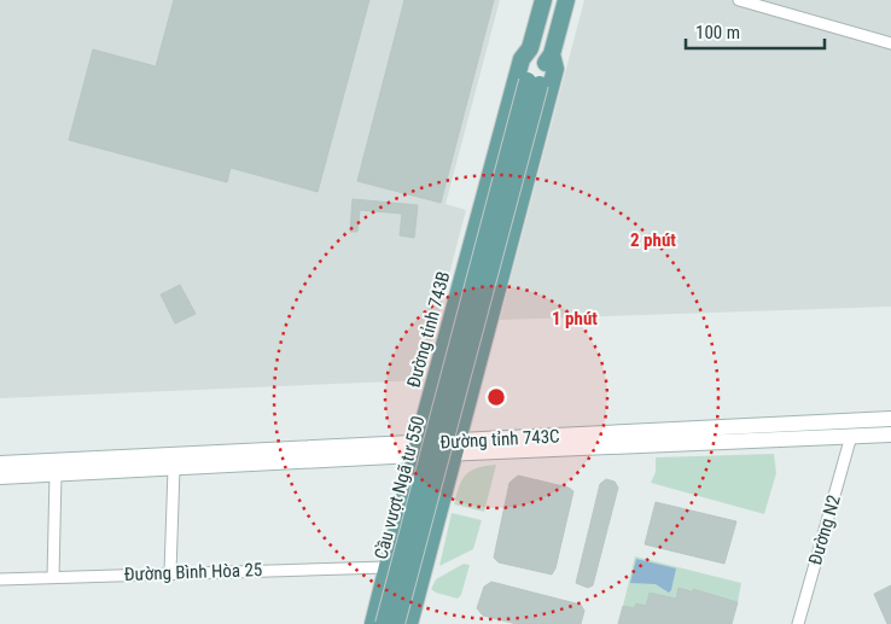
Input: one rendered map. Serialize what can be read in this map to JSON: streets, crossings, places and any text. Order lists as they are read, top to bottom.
{
  "streets": {
    "main road": ["Đường tỉnh 743B", "Đường tỉnh 743C", "Cầu vượt Ngã tư 550"],
    "street": ["Đường N2", "Đường Bình Hòa 25"]
  },
  "crossings": [
    ["Đường tỉnh 743B", "Đường tỉnh 743C"],
    ["Đường tỉnh 743B", "Cầu vượt Ngã tư 550"],
    ["Đường tỉnh 743B", "Đường Bình Hòa 25"],
    ["Đường tỉnh 743C", "Đường N2"]
  ],
  "scale_bar": "100 m",
  "rings": ["2 phút", "1 phút"]
}
